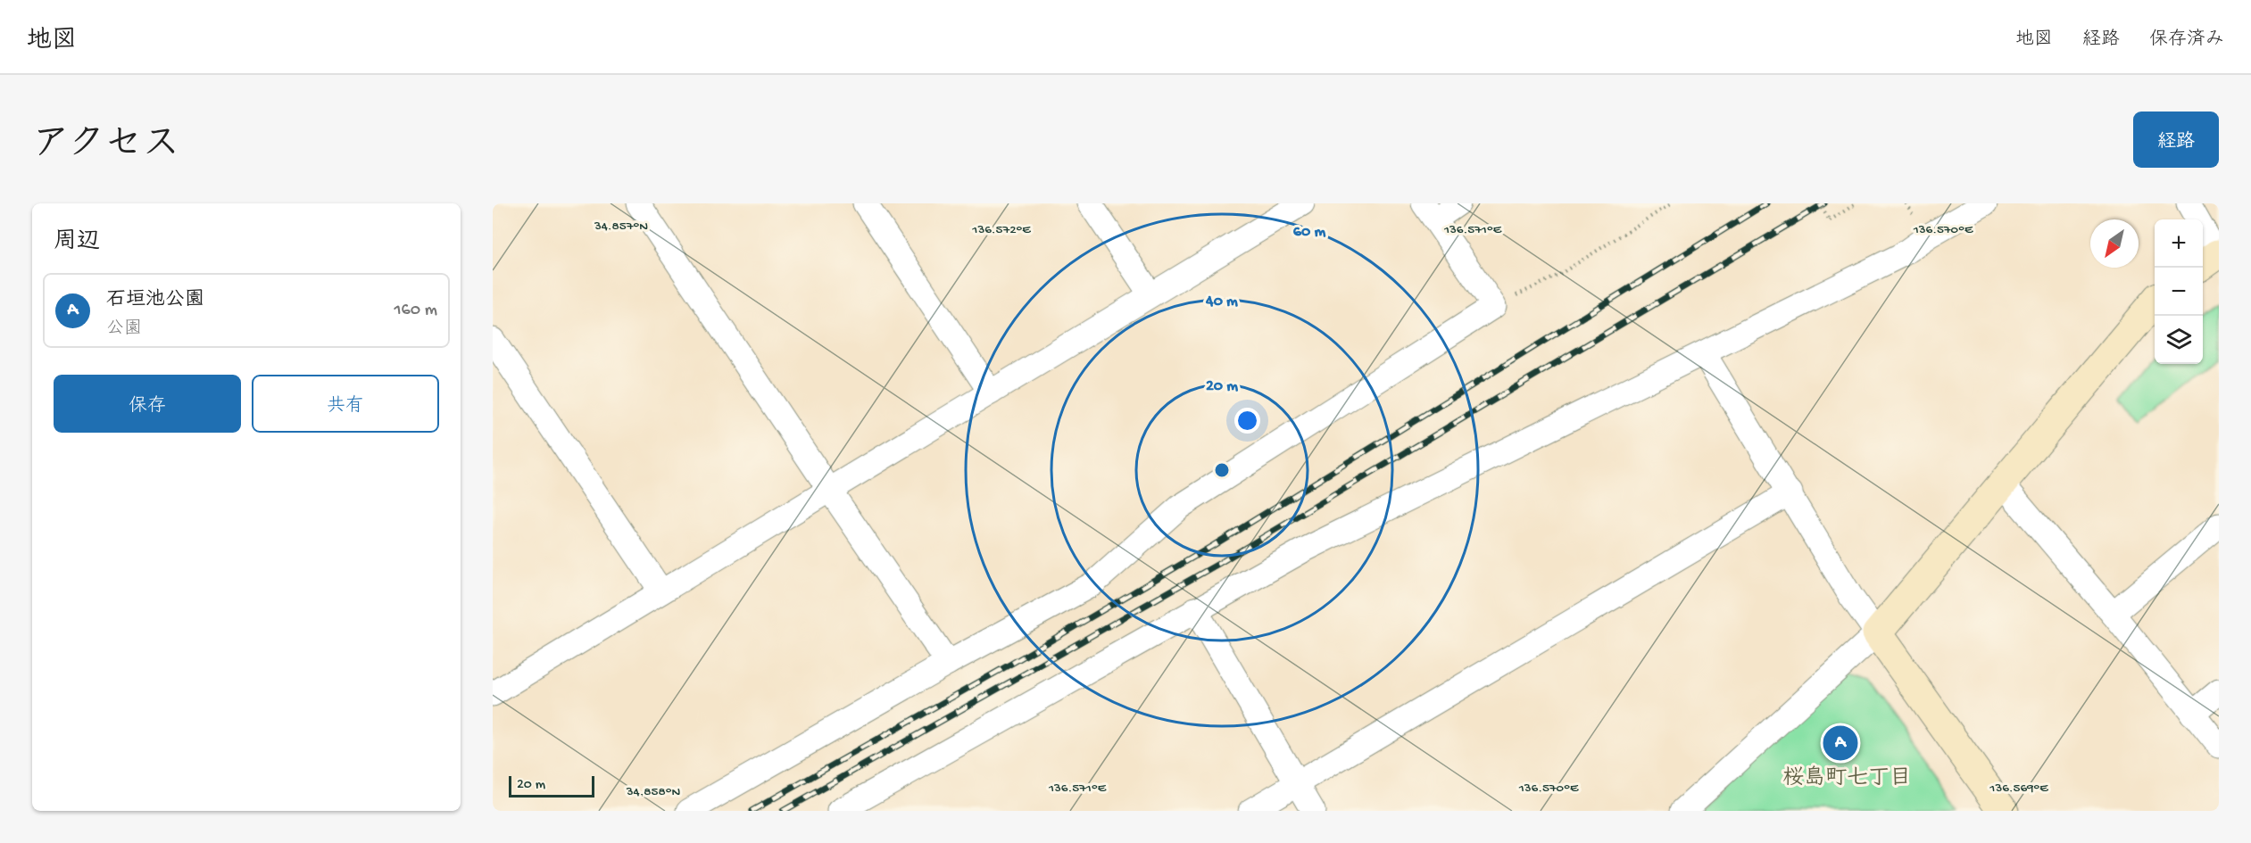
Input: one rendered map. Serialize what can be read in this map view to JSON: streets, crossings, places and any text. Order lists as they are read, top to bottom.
{
  "districts": ["桜島町七丁目"],
  "scale_bar": "20 m",
  "north": "bottom left",
  "page": {
    "header": "地図",
    "nav": ["地図", "経路", "保存済み"],
    "title": "アクセス",
    "buttons": [
      "経路",
      ["保存", "共有"]
    ],
    "heading": "周辺",
    "map_buttons": ["+", "−"],
    "list": [
      {
        "mark": "A",
        "name": "石垣池公園",
        "note": "公園",
        "value": "160 m"
      }
    ],
    "pins": "A",
    "scale": "20 m"
  },
  "coordinates": [
    "34.857°N",
    "136.572°E",
    "136.571°E",
    "136.570°E",
    "136.569°E",
    "34.858°N"
  ],
  "rings": ["60 m", "40 m", "20 m"]
}
